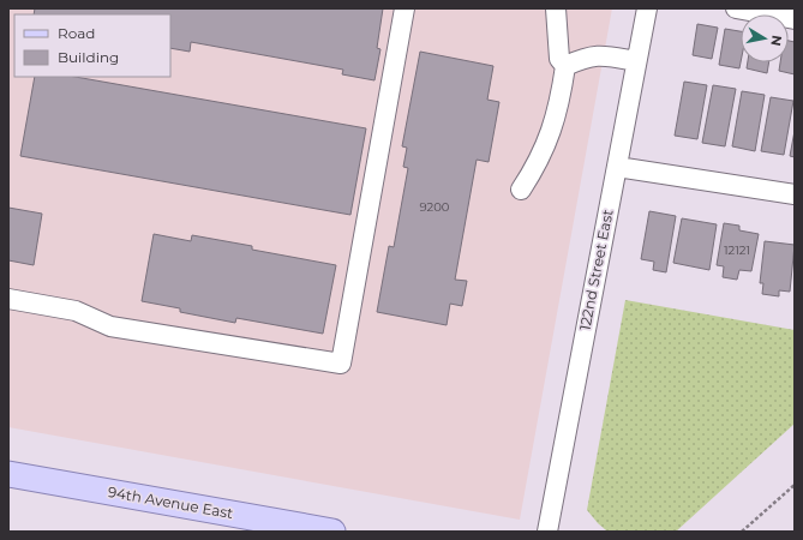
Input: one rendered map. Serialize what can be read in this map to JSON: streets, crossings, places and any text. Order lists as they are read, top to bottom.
{
  "streets": {
    "main road": ["94th Avenue East"],
    "street": ["122nd Street East"]
  },
  "house_numbers": ["9200", "12121"],
  "legend": ["Road", "Building"],
  "north": "right"
}
